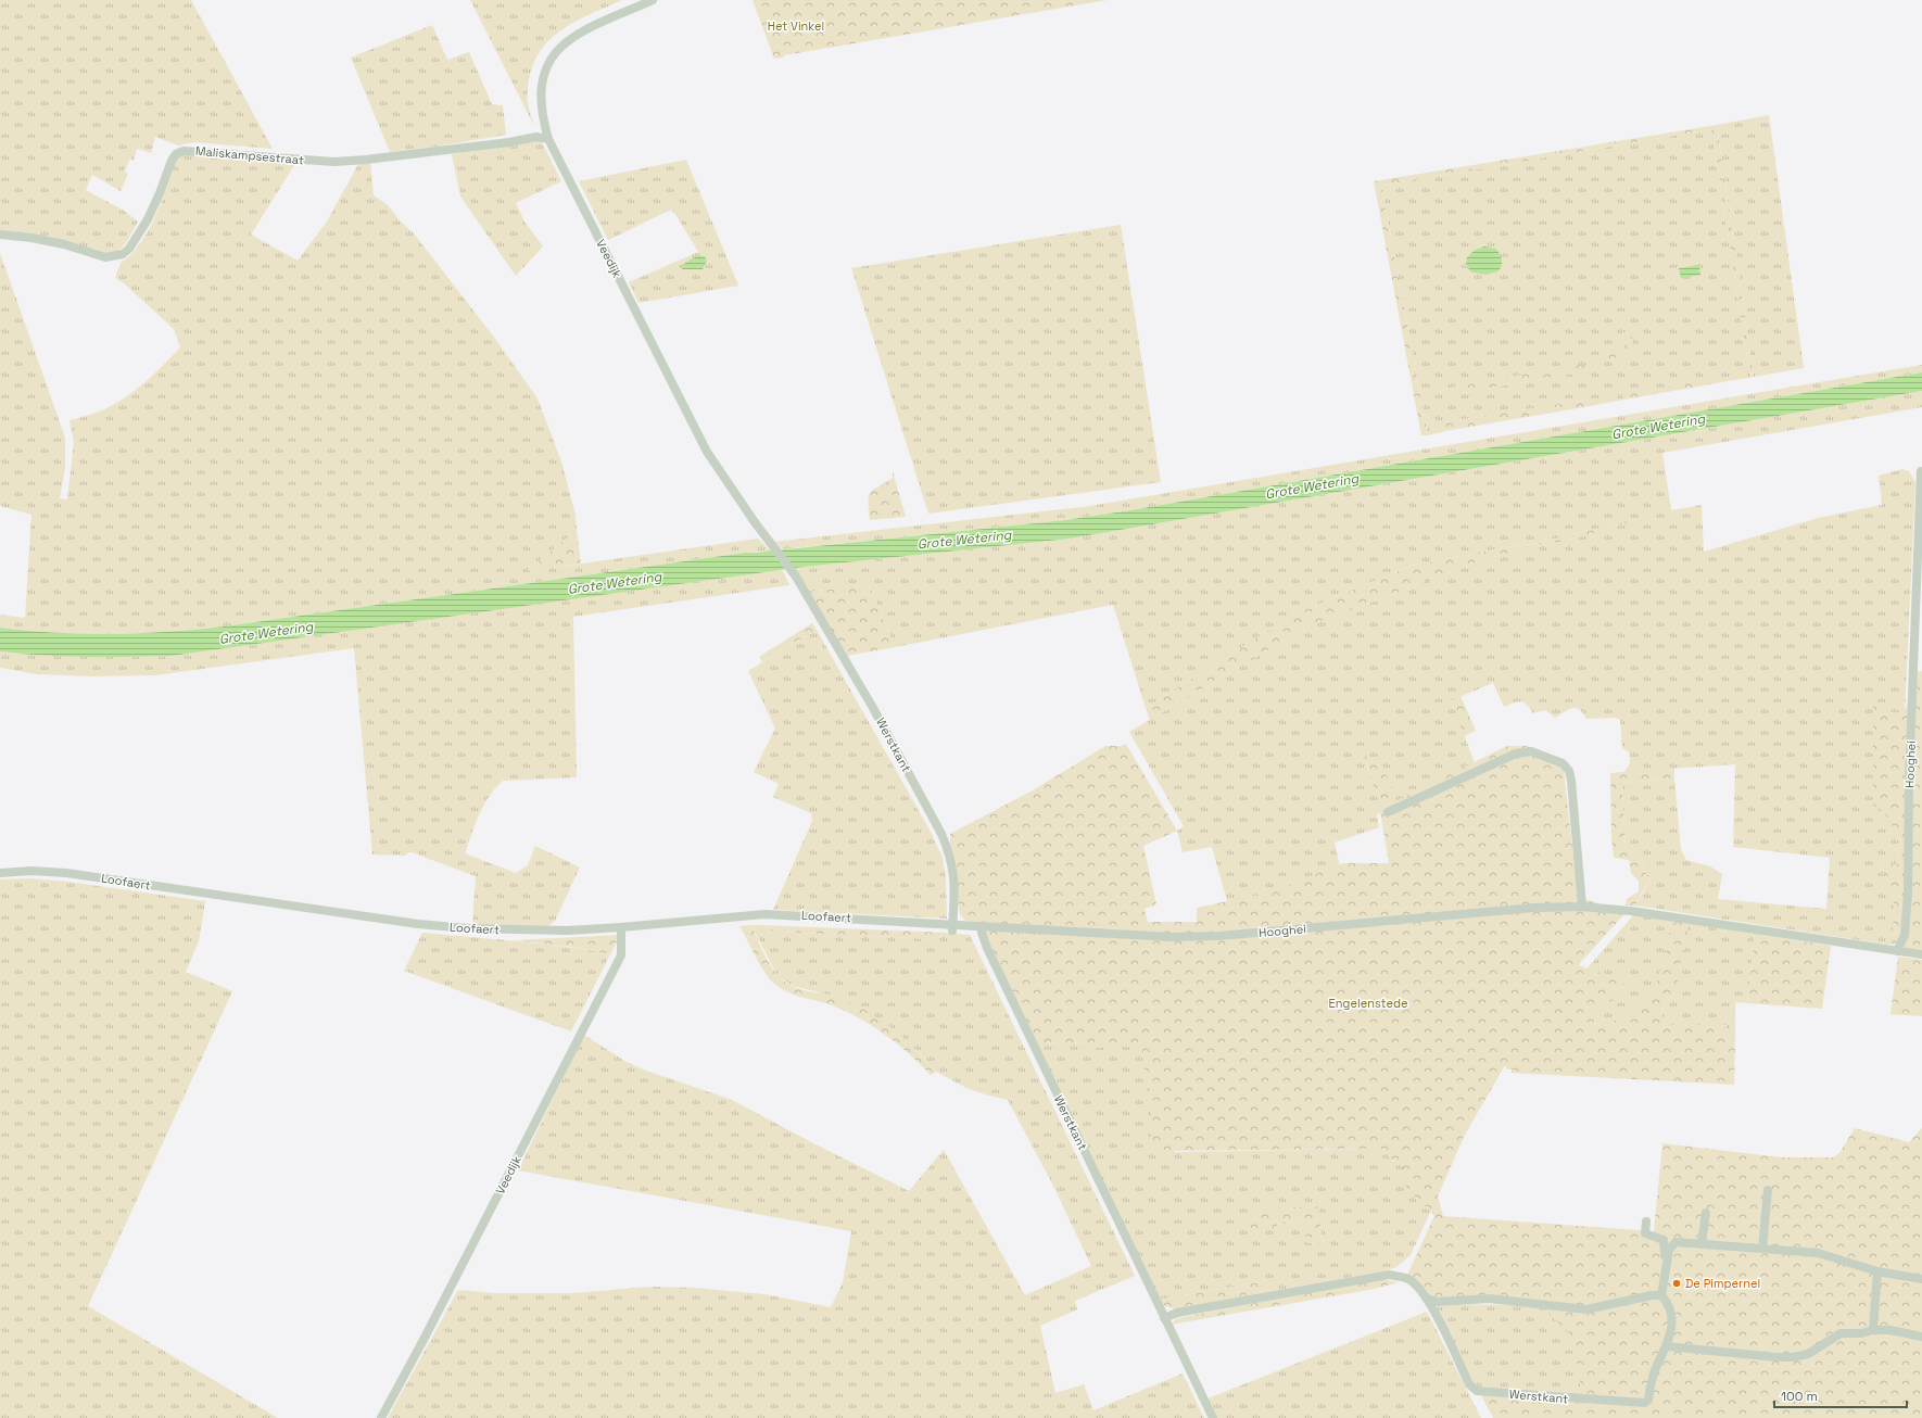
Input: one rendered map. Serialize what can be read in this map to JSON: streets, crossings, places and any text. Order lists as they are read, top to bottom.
{
  "streets": {
    "street": [
      "Maliskampsestraat",
      "Veedijk",
      "Werstkant",
      "Hooghei",
      "Loofaert"
    ]
  },
  "crossings": [
    ["Maliskampsestraat", "Veedijk"],
    ["Veedijk", "Werstkant"],
    ["Veedijk", "Loofaert"],
    ["Werstkant", "Hooghei"],
    ["Werstkant", "Loofaert"],
    ["Hooghei", "Loofaert"]
  ],
  "water": ["Grote Wetering"],
  "parks": ["Het Vinkel", "Engelenstede"],
  "places": ["De Pimpernel"],
  "scale_bar": "100 m"
}
